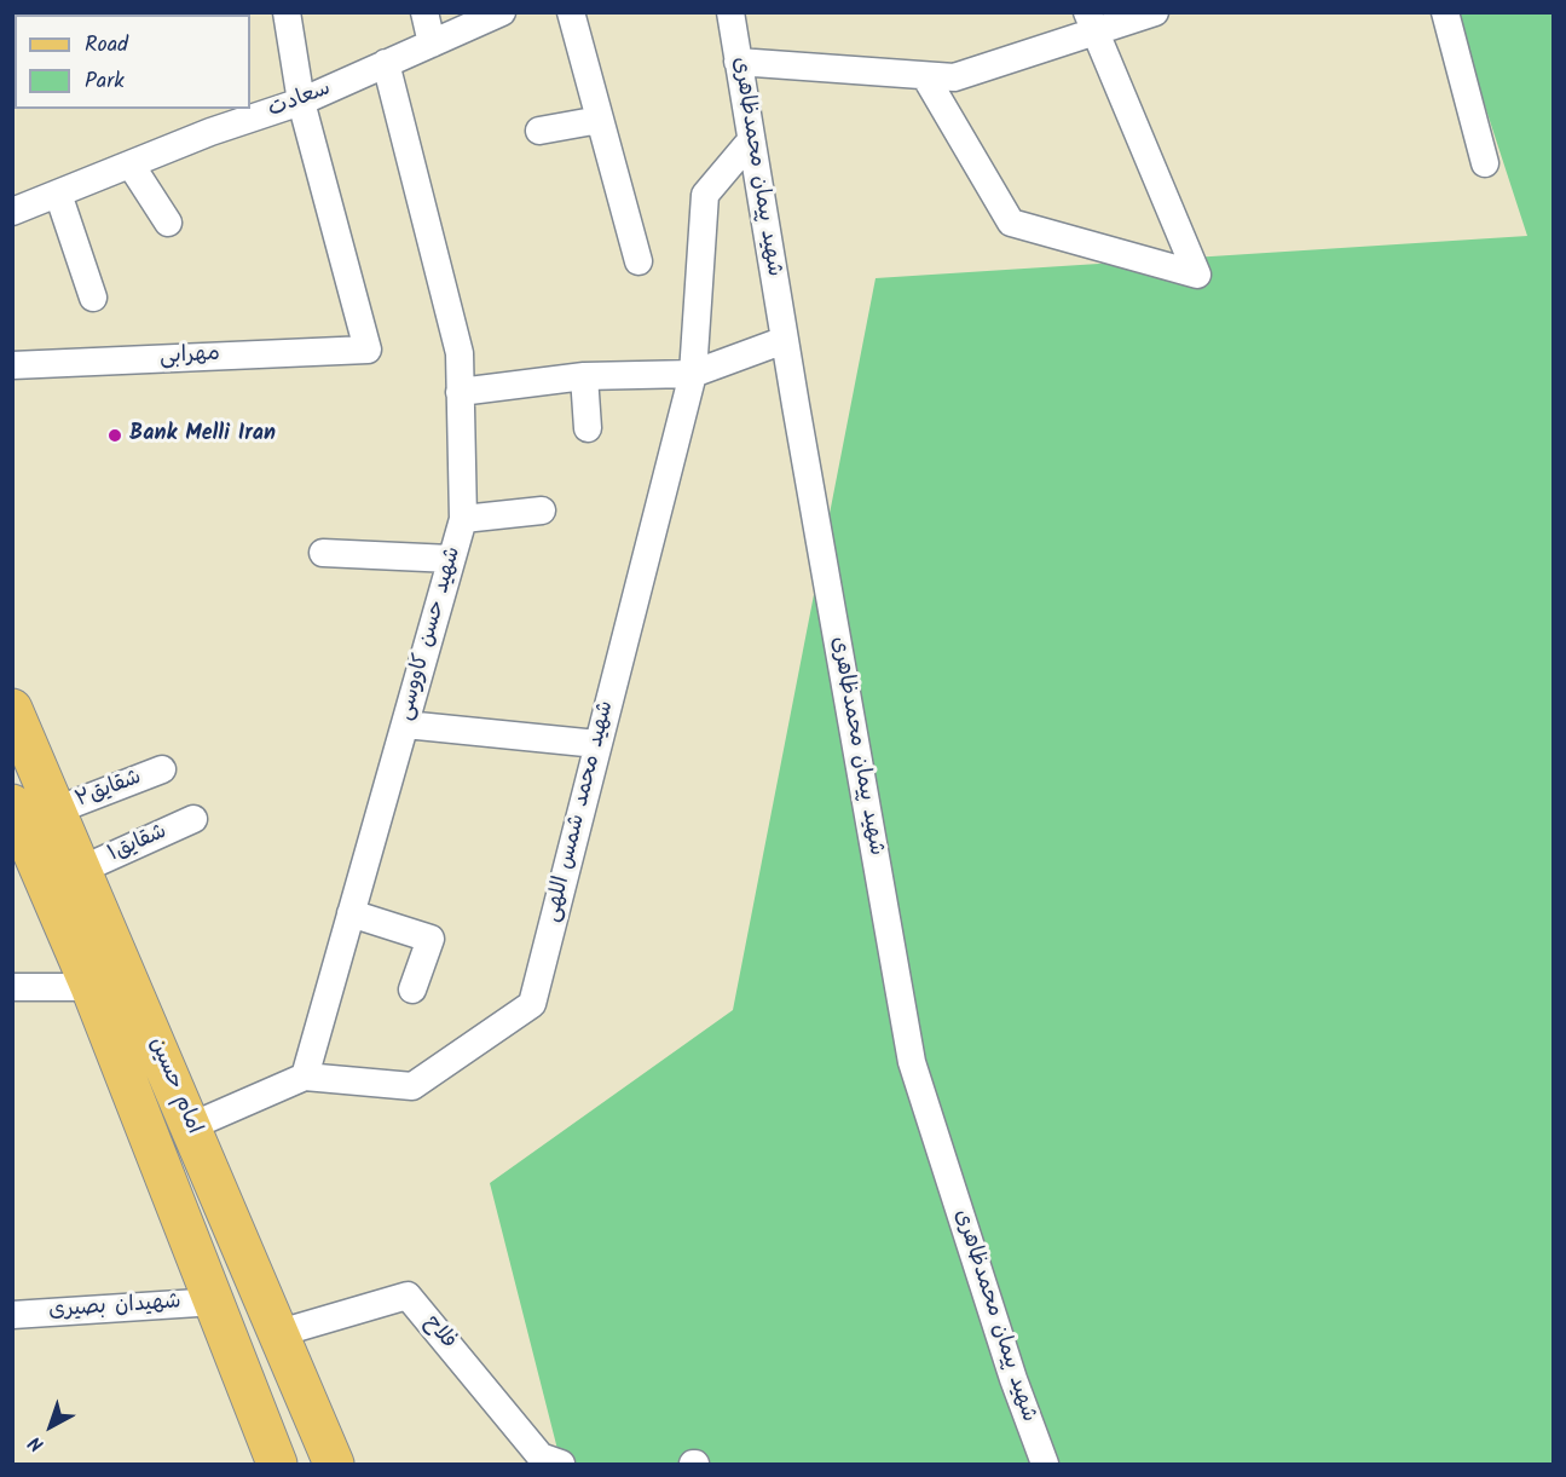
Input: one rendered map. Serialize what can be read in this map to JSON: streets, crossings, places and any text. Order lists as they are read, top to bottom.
{
  "streets": {
    "main road": ["امام حسین"],
    "street": [
      "سعادت",
      "شهید پیمان محمدظاهری",
      "مهرابی",
      "شهید حسن کاووسی",
      "شقایق۲",
      "شهید محمد شمس اللهی",
      "شقایق۱",
      "شهیدان بصیری",
      "فلاح"
    ]
  },
  "crossings": [
    ["سعادت", "مهرابی"],
    ["سعادت", "شهید حسن کاووسی"],
    ["شهید پیمان محمدظاهری", "شهید محمد شمس اللهی"],
    ["شهید حسن کاووسی", "شهید محمد شمس اللهی"],
    ["شقایق۲", "امام حسین"],
    ["شقایق۱", "امام حسین"],
    ["امام حسین", "شهیدان بصیری"],
    ["امام حسین", "فلاح"]
  ],
  "places": ["Bank Melli Iran"],
  "legend": ["Road", "Park"],
  "north": "bottom left"
}
